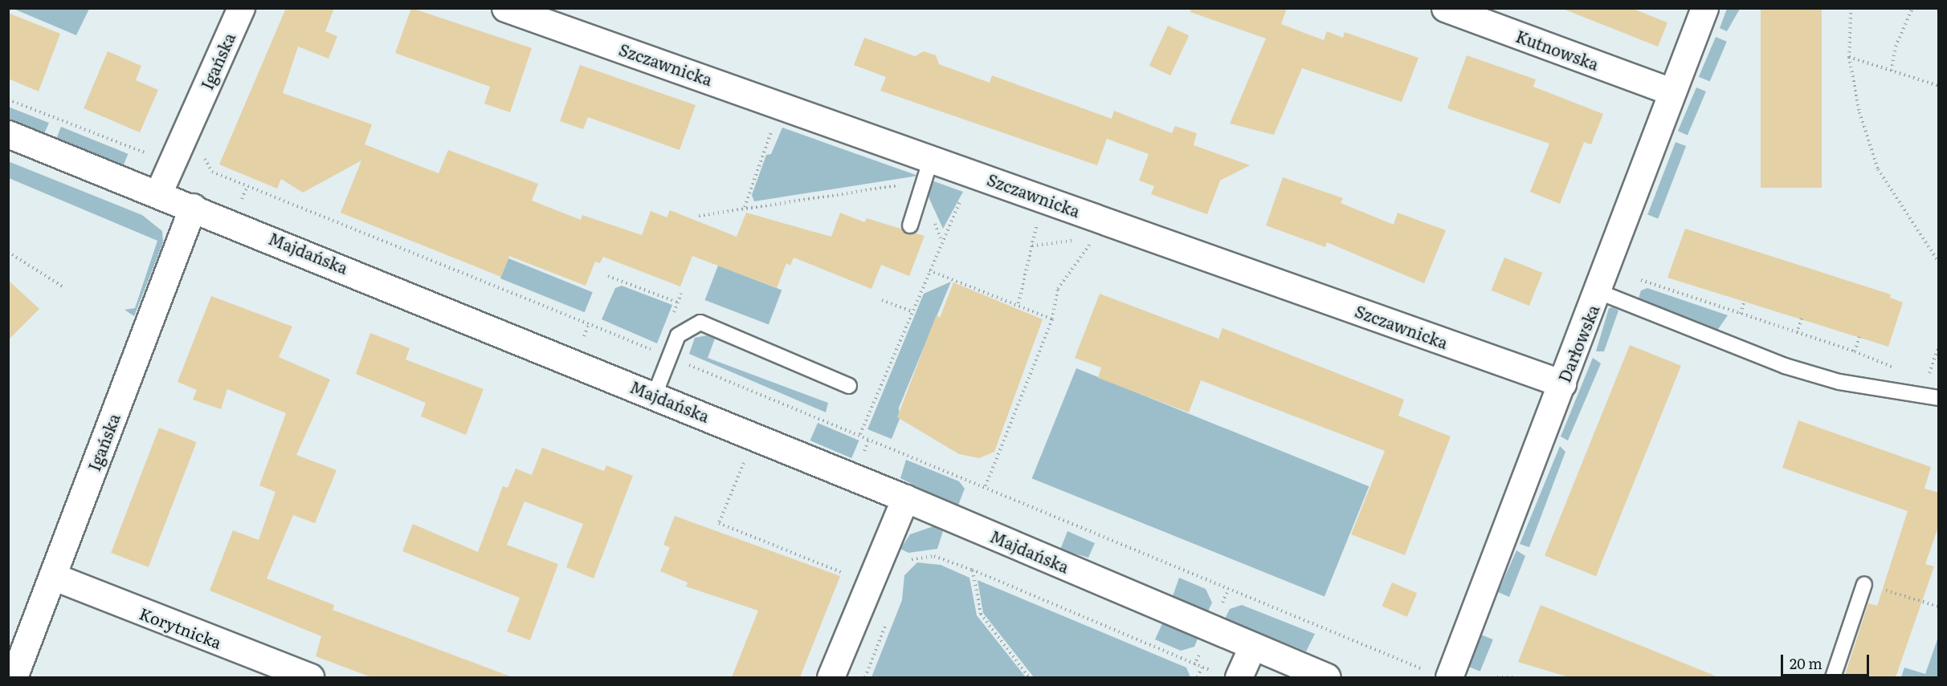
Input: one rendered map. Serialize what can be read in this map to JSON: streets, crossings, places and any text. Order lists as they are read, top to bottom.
{
  "streets": {
    "street": [
      "Kutnowska",
      "Igańska",
      "Szczawnicka",
      "Majdańska",
      "Darłowska",
      "Korytnicka"
    ]
  },
  "crossings": [
    ["Kutnowska", "Darłowska"],
    ["Igańska", "Majdańska"],
    ["Igańska", "Korytnicka"],
    ["Szczawnicka", "Darłowska"]
  ],
  "scale_bar": "20 m"
}
